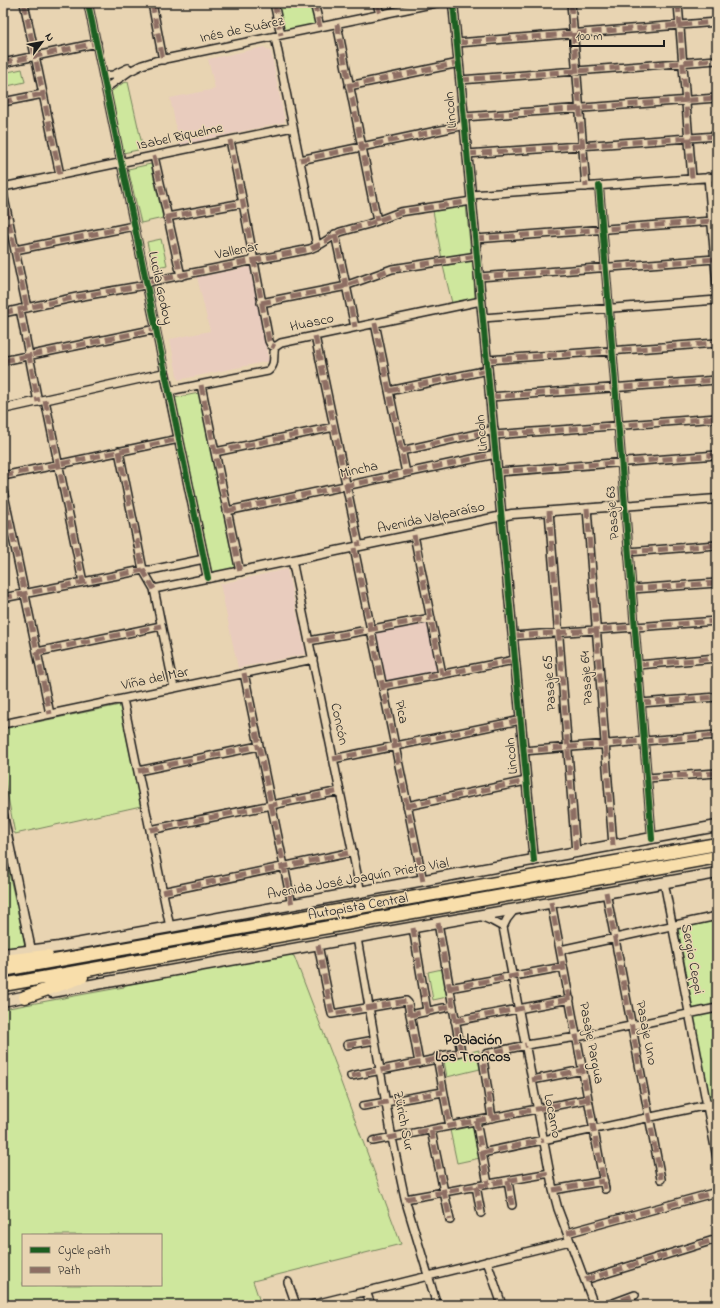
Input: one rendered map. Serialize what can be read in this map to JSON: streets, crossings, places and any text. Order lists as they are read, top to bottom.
{
  "streets": {
    "highway": ["Autopista Central"],
    "main road": ["Avenida José Joaquín Prieto Vial"],
    "street": [
      "Inés de Suárez",
      "Lincoln",
      "Isabel Riquelme",
      "Vallenar",
      "Lucila Godoy",
      "Huasco",
      "Mincha",
      "Pasaje 63",
      "Avenida Valparaíso",
      "Pasaje 64",
      "Viña del Mar",
      "Pasaje 65",
      "Pica",
      "Concón",
      "Sergio Ceppi",
      "Pasaje Uno",
      "Pasaje Pargua",
      "Locarno",
      "Zürich Sur"
    ]
  },
  "crossings": [
    ["Inés de Suárez", "Lucila Godoy"],
    ["Lincoln", "Vallenar"],
    ["Lincoln", "Huasco"],
    ["Lincoln", "Mincha"],
    ["Lincoln", "Avenida Valparaíso"],
    ["Lincoln", "Avenida José Joaquín Prieto Vial"],
    ["Isabel Riquelme", "Lucila Godoy"],
    ["Vallenar", "Lucila Godoy"],
    ["Vallenar", "Pasaje 63"],
    ["Lucila Godoy", "Huasco"],
    ["Lucila Godoy", "Avenida Valparaíso"],
    ["Huasco", "Pica"],
    ["Mincha", "Pica"],
    ["Pasaje 63", "Avenida Valparaíso"],
    ["Pasaje 63", "Avenida José Joaquín Prieto Vial"],
    ["Avenida Valparaíso", "Pasaje 64"],
    ["Avenida Valparaíso", "Pasaje 65"],
    ["Avenida Valparaíso", "Pica"],
    ["Avenida Valparaíso", "Concón"],
    ["Pasaje 64", "Avenida José Joaquín Prieto Vial"],
    ["Viña del Mar", "Concón"],
    ["Pasaje 65", "Avenida José Joaquín Prieto Vial"],
    ["Pica", "Avenida José Joaquín Prieto Vial"],
    ["Concón", "Avenida José Joaquín Prieto Vial"]
  ],
  "districts": ["Población Los Troncos"],
  "legend": ["Cycle path", "Path"],
  "scale_bar": "100 m",
  "north": "top right"
}
